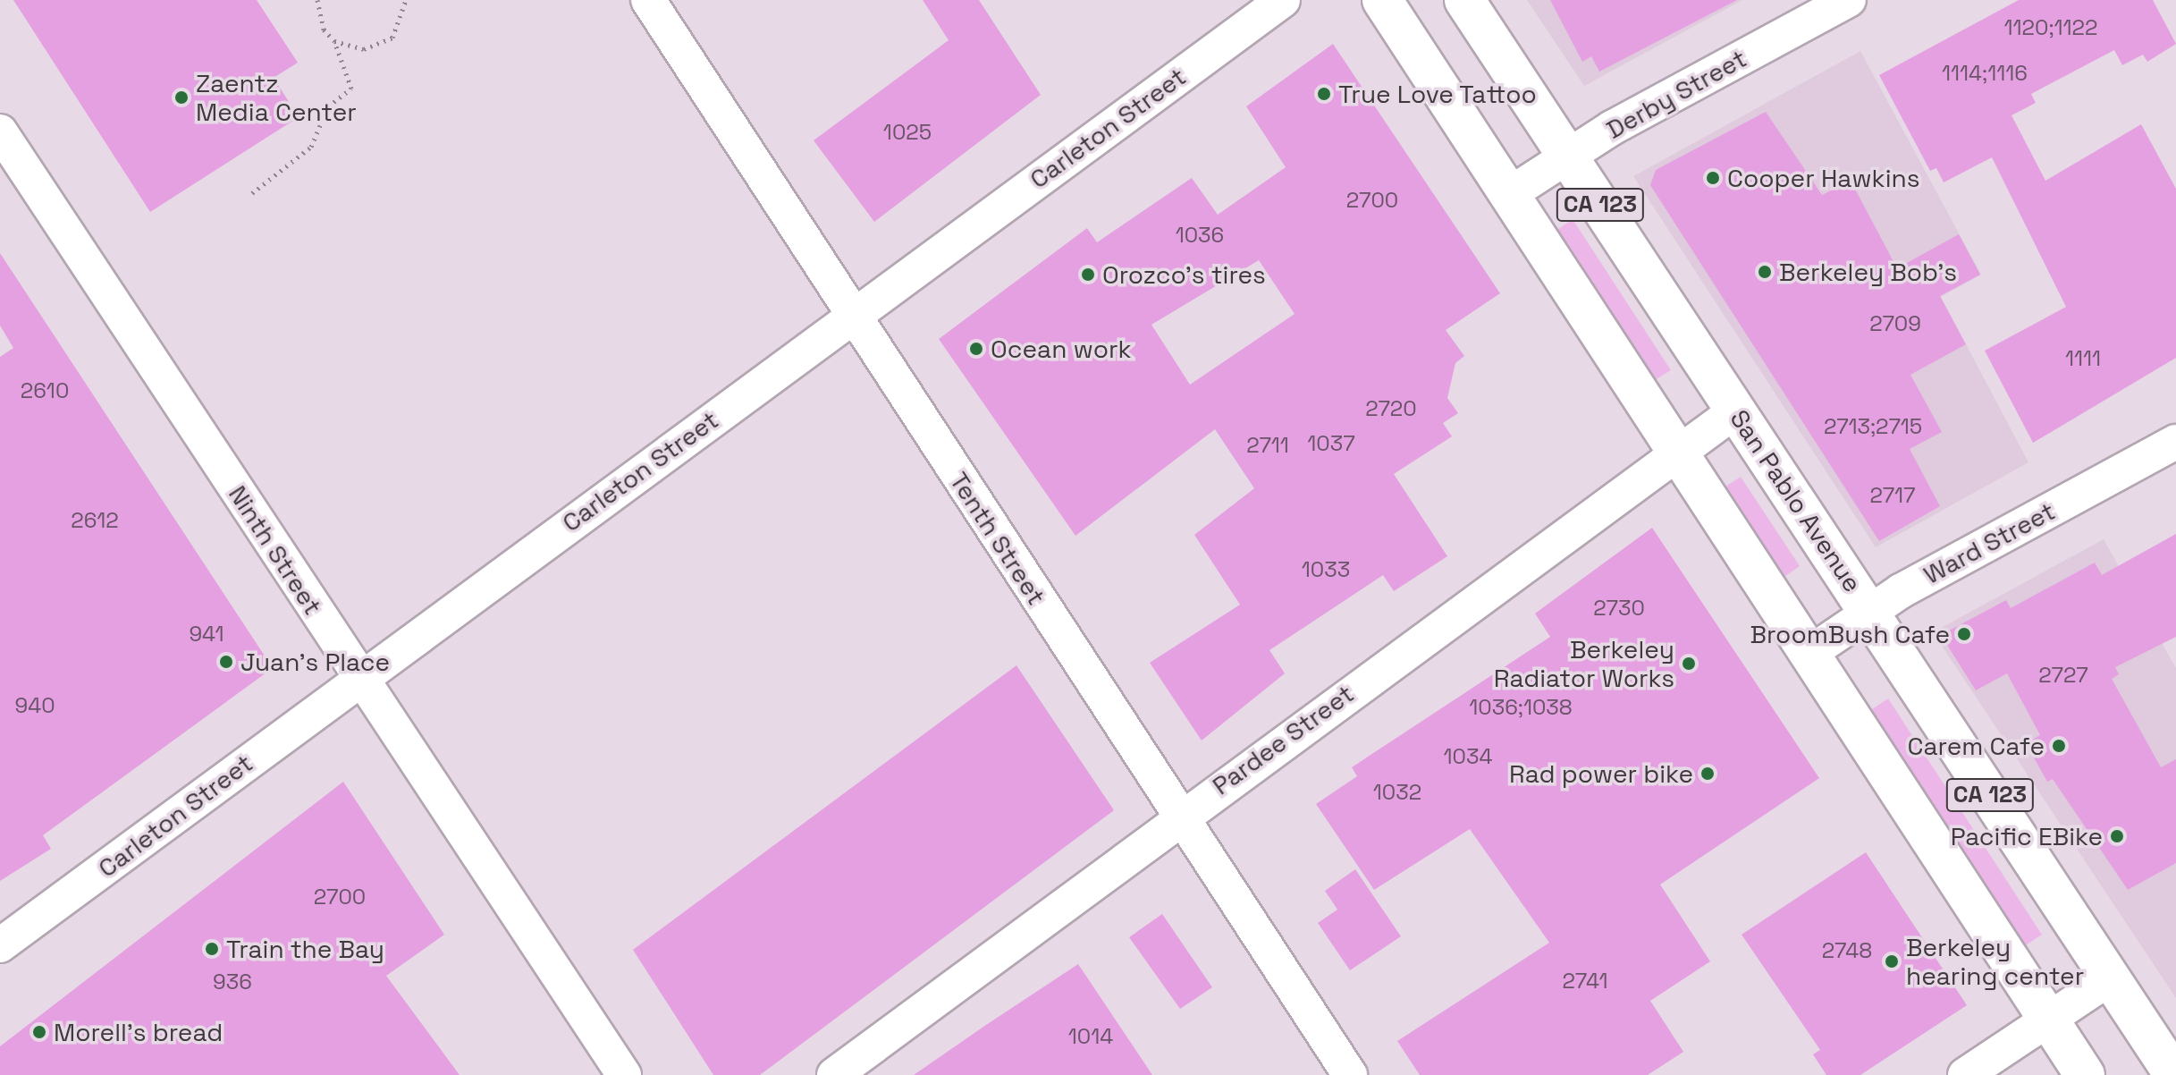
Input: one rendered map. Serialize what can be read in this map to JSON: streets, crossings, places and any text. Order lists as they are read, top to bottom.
{
  "streets": {
    "main road": ["CA 123", "San Pablo Avenue"],
    "street": [
      "Derby Street",
      "Carleton Street",
      "Tenth Street",
      "Ward Street",
      "Ninth Street",
      "Pardee Street"
    ]
  },
  "crossings": [
    ["Derby Street", "CA 123"],
    ["Derby Street", "San Pablo Avenue"],
    ["Carleton Street", "Tenth Street"],
    ["Carleton Street", "Ninth Street"],
    ["CA 123", "Ward Street"],
    ["CA 123", "Pardee Street"],
    ["San Pablo Avenue", "Ward Street"],
    ["San Pablo Avenue", "Pardee Street"],
    ["Tenth Street", "Pardee Street"]
  ],
  "places": [
    "True Love Tattoo",
    "Zaentz Media Center",
    "Cooper Hawkins",
    "Berkeley Bob's",
    "Orozco's tires",
    "Ocean work",
    "BroomBush Cafe",
    "Juan's Place",
    "Berkeley Radiator Works",
    "Carem Cafe",
    "Rad power bike",
    "Pacific EBike",
    "Train the Bay",
    "Berkeley hearing center",
    "Morell's bread"
  ],
  "house_numbers": [
    "1120;1122",
    "1114;1116",
    "1025",
    "2700",
    "1036",
    "2709",
    "1111",
    "2610",
    "2720",
    "2713;2715",
    "1037",
    "2711",
    "2717",
    "2612",
    "1033",
    "2730",
    "941",
    "2727",
    "940",
    "1036;1038",
    "1034",
    "1032",
    "2700",
    "2748",
    "2741",
    "936",
    "1014"
  ]
}
